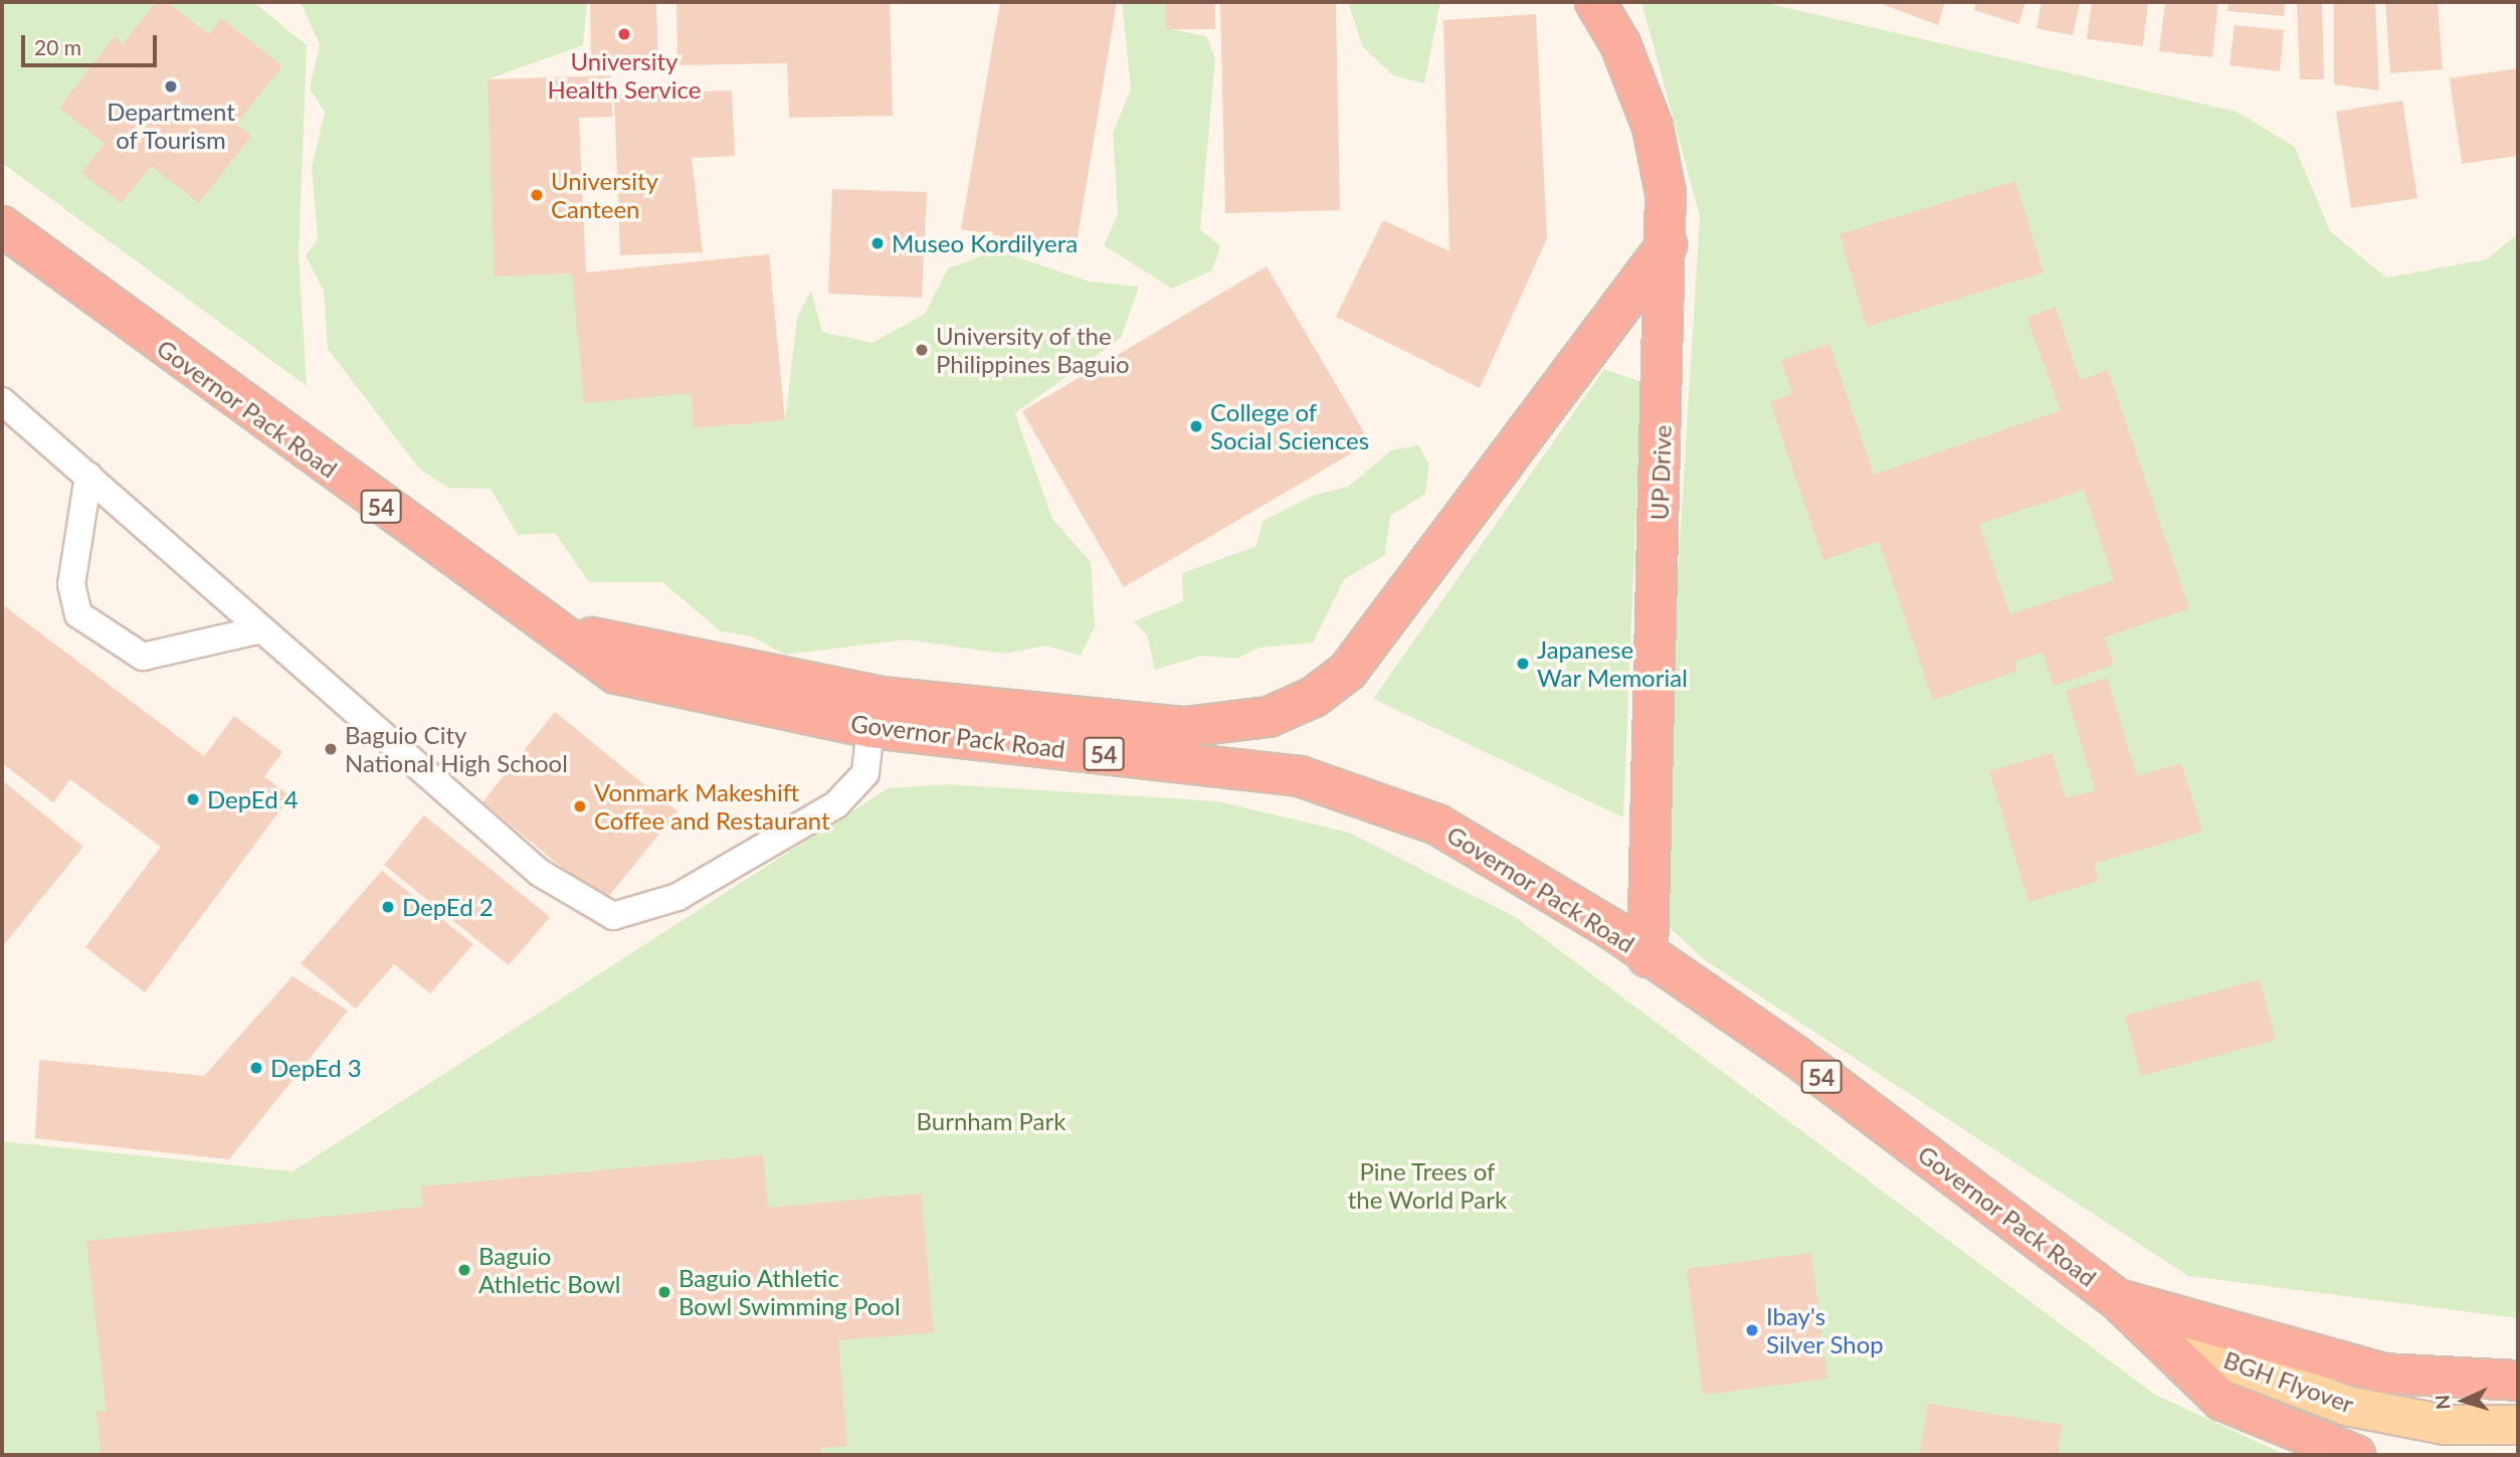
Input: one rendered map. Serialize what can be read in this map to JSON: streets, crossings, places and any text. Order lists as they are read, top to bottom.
{
  "streets": {
    "highway": ["Governor Pack Road", "UP Drive", "54"],
    "main road": ["BGH Flyover"]
  },
  "crossings": [
    ["Governor Pack Road", "UP Drive"],
    ["Governor Pack Road", "BGH Flyover"]
  ],
  "parks": ["Burnham Park", "Pine Trees of the World Park"],
  "places": [
    "University Health Service",
    "Department of Tourism",
    "University Canteen",
    "Museo Kordilyera",
    "University of the Philippines Baguio",
    "College of Social Sciences",
    "Japanese War Memorial",
    "Baguio City National High School",
    "DepEd 4",
    "Vonmark Makeshift Coffee and Restaurant",
    "DepEd 2",
    "DepEd 3",
    "Baguio Athletic Bowl",
    "Baguio Athletic Bowl Swimming Pool",
    "Ibay's Silver Shop"
  ],
  "scale_bar": "20 m",
  "north": "left"
}
